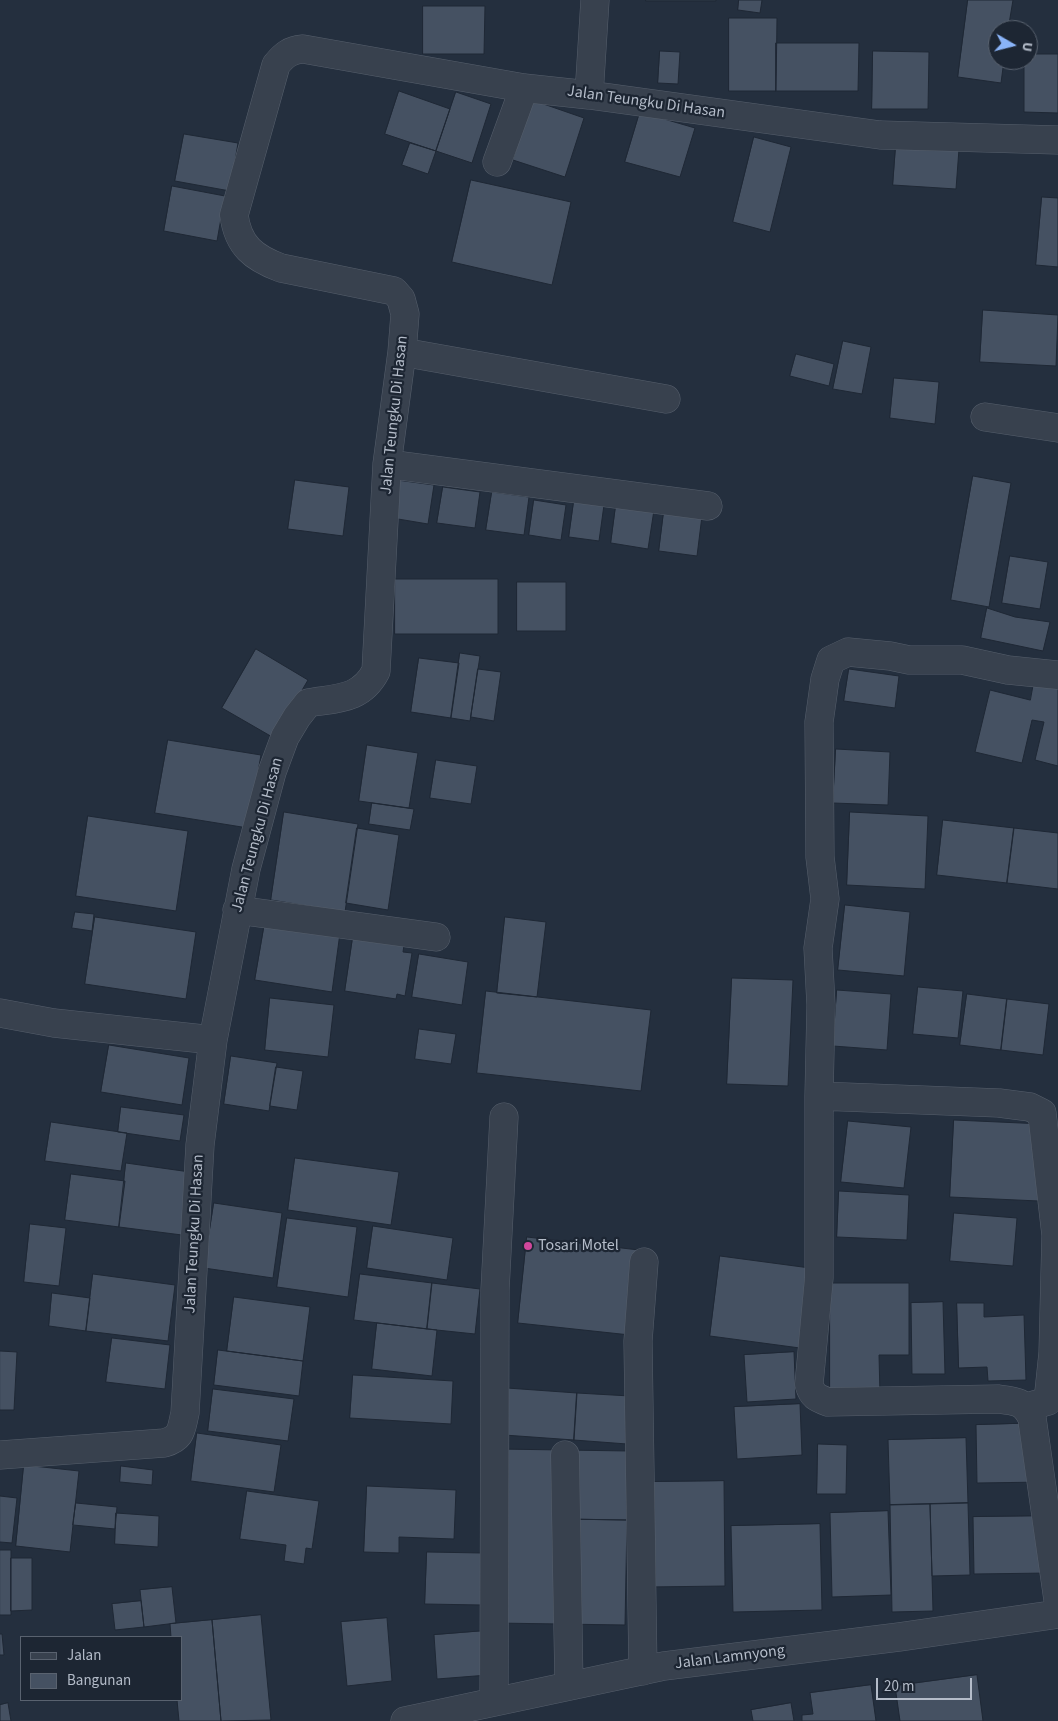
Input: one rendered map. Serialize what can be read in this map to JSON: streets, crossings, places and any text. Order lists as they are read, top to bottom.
{
  "streets": {
    "street": ["Jalan Teungku Di Hasan", "Jalan Lamnyong"]
  },
  "places": ["Tosari Motel"],
  "legend": ["Jalan", "Bangunan"],
  "scale_bar": "20 m",
  "north": "right"
}
